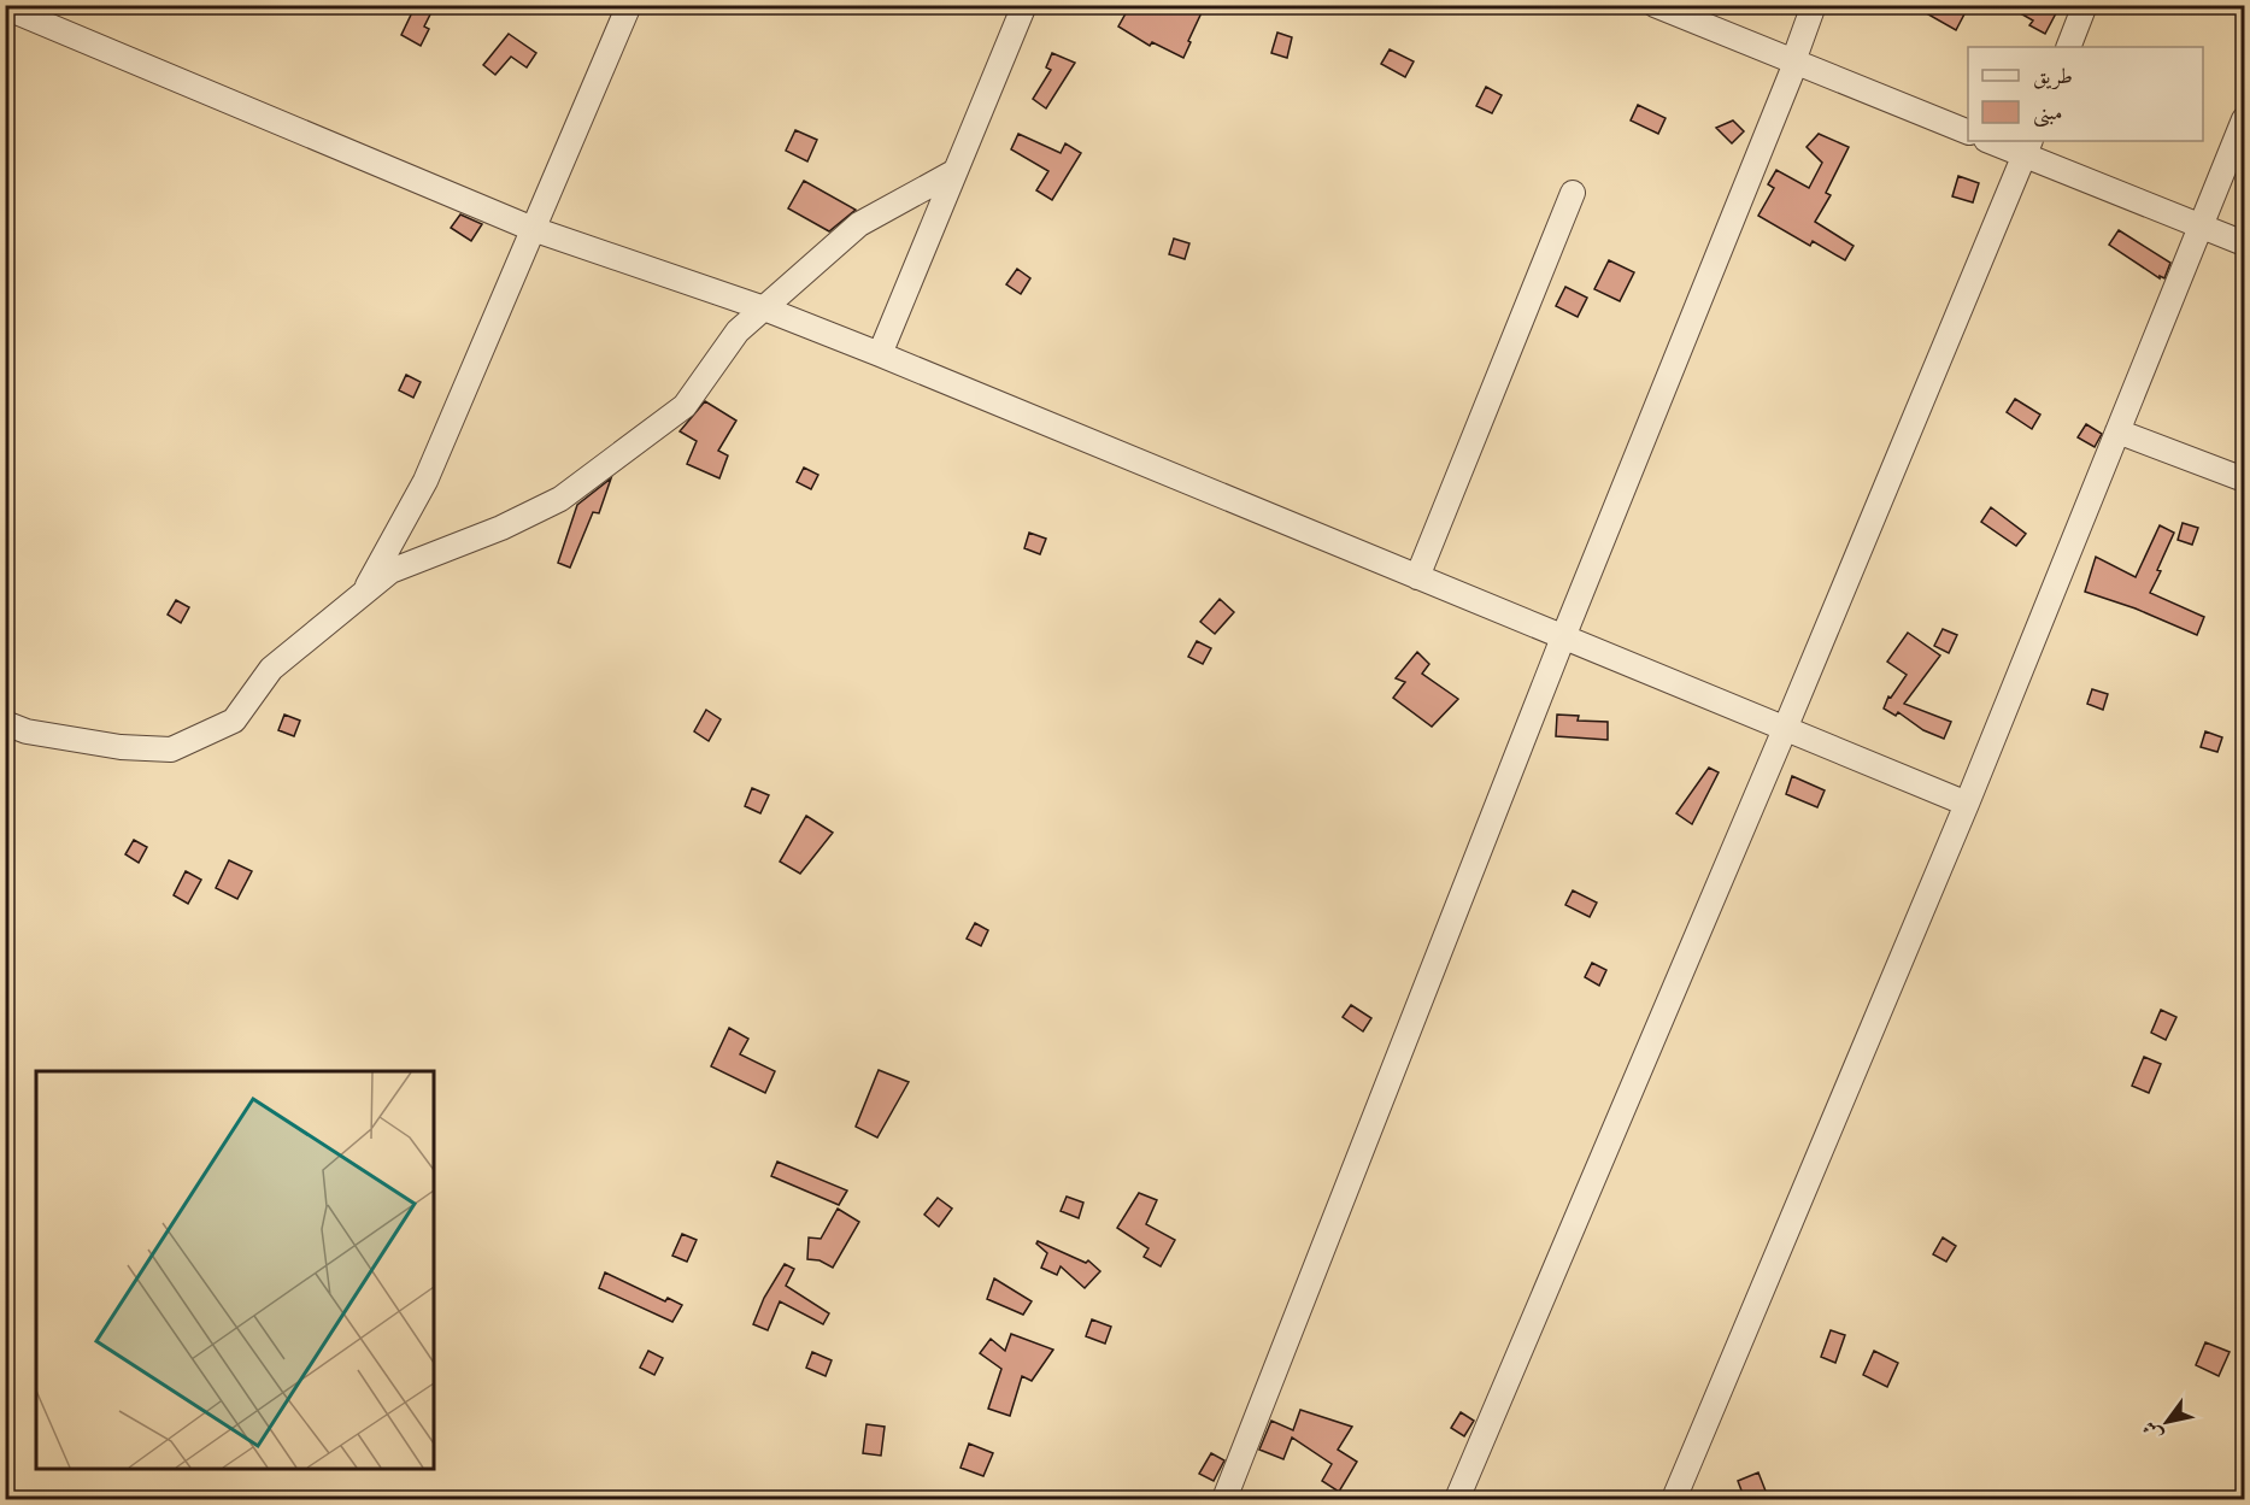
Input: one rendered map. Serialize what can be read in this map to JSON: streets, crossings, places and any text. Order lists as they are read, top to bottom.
{
  "legend": ["طريق", "مبنى"],
  "north": "bottom left"
}
